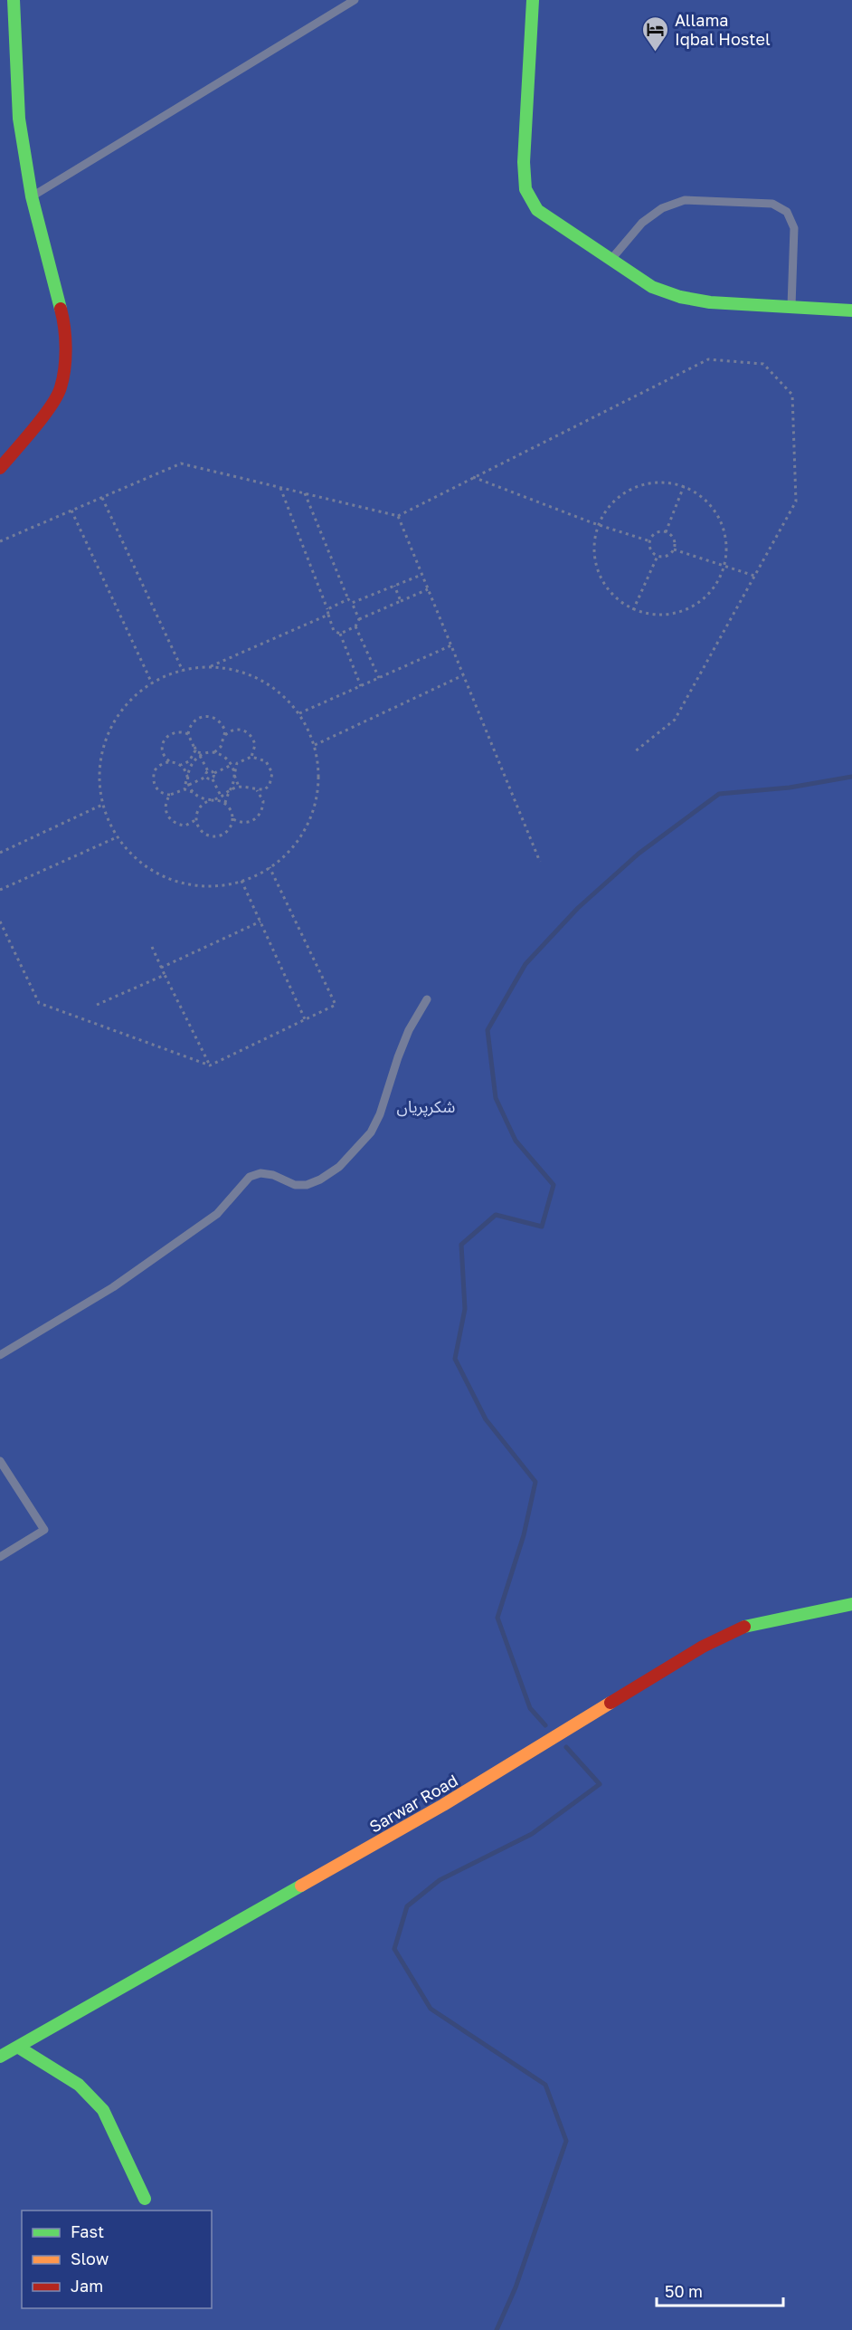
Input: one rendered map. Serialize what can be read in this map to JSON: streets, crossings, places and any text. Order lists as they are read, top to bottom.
{
  "streets": {
    "street": ["Sarwar Road"]
  },
  "parks": ["شکرپریاں"],
  "places": {
    "hotel": ["Allama Iqbal Hostel"]
  },
  "legend": ["Fast", "Slow", "Jam"],
  "scale_bar": "50 m"
}
